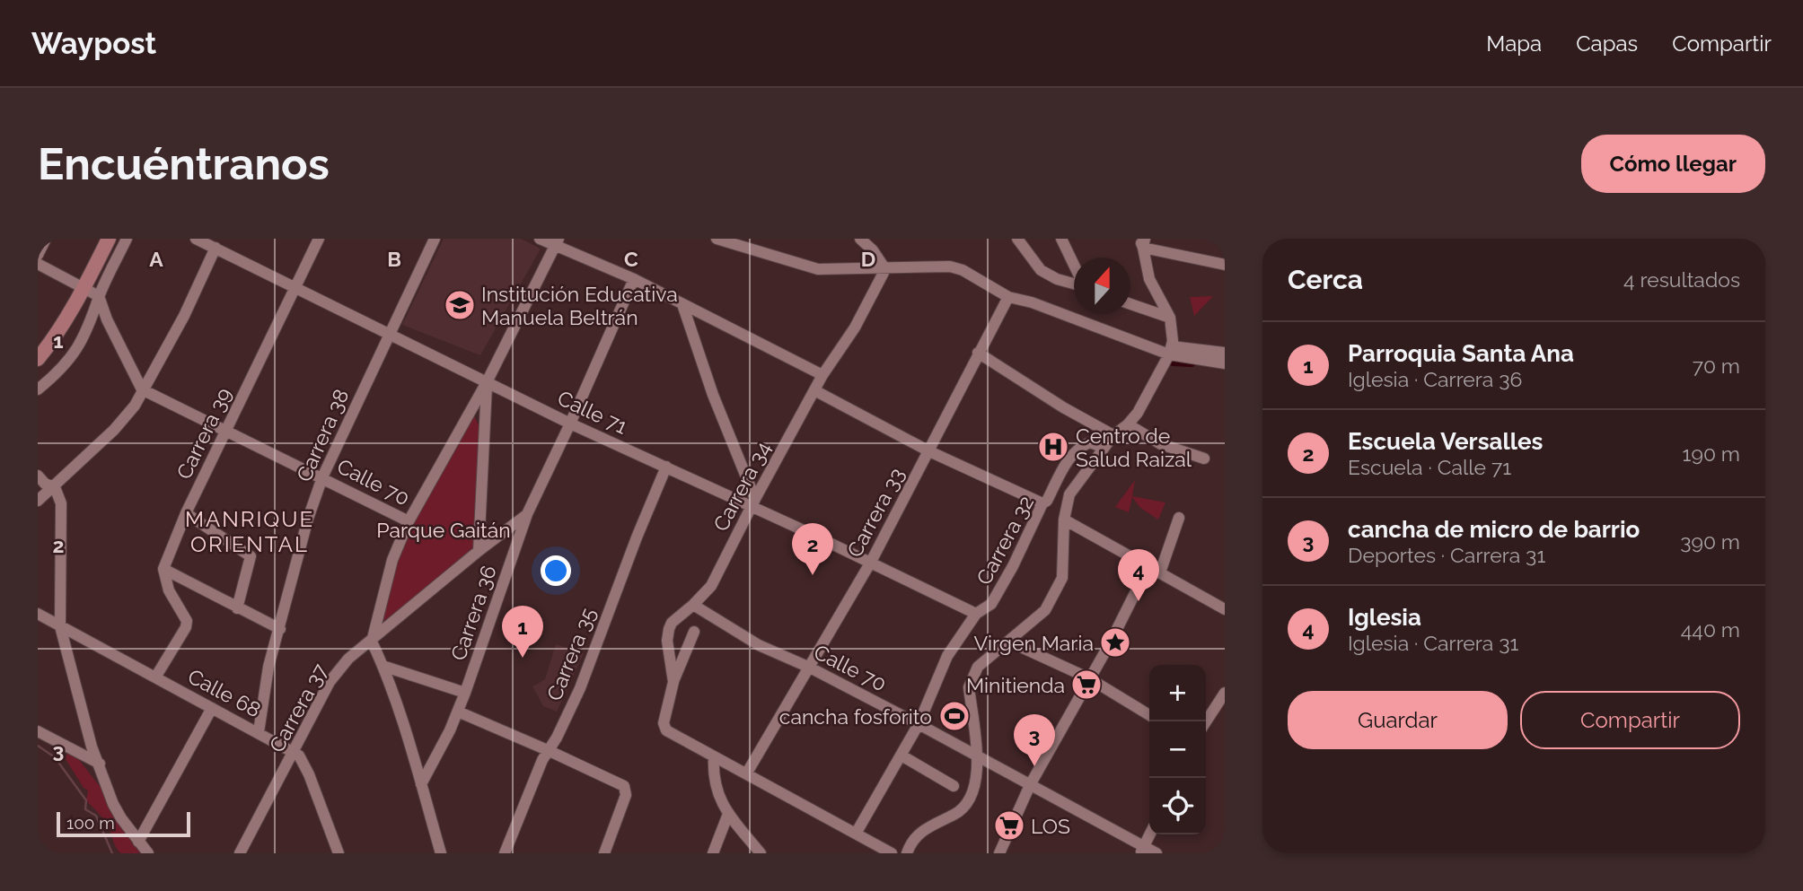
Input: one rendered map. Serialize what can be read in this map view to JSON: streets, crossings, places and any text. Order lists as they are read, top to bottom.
{
  "streets": {
    "street": [
      "Calle 71",
      "Carrera 39",
      "Carrera 38",
      "Calle 70",
      "Carrera 34",
      "Carrera 33",
      "Carrera 32",
      "Carrera 36",
      "Carrera 35",
      "Calle 68",
      "Carrera 37"
    ]
  },
  "crossings": [
    ["Calle 71", "Carrera 39"],
    ["Calle 71", "Carrera 38"],
    ["Calle 71", "Carrera 34"],
    ["Calle 71", "Carrera 33"],
    ["Calle 71", "Carrera 32"],
    ["Calle 71", "Carrera 36"],
    ["Calle 71", "Carrera 35"],
    ["Carrera 39", "Calle 70"],
    ["Carrera 38", "Calle 70"],
    ["Carrera 38", "Calle 68"],
    ["Calle 70", "Carrera 34"],
    ["Calle 70", "Carrera 33"],
    ["Calle 70", "Carrera 32"],
    ["Carrera 36", "Carrera 37"],
    ["Calle 68", "Carrera 37"]
  ],
  "districts": ["MANRIQUE ORIENTAL"],
  "parks": ["Parque Gaitán"],
  "places": {
    "school or university": ["Institución Educativa Manuela Beltrán"],
    "hospital": ["Centro de Salud Raizal"],
    "place": ["Virgen Maria"],
    "supermarket": ["Minitienda", "LOS"],
    "sports": ["cancha fosforito"]
  },
  "scale_bar": "100 m",
  "north": "top",
  "page": {
    "header": "Waypost",
    "nav": ["Mapa", "Capas", "Compartir"],
    "buttons": [
      "Cómo llegar",
      ["Guardar", "Compartir"]
    ],
    "title": "Encuéntranos",
    "heading": ["Cerca", "4 resultados"],
    "list": [
      {
        "mark": "1",
        "name": "Parroquia Santa Ana",
        "note": "Iglesia · Carrera 36",
        "value": "70 m"
      },
      {
        "mark": "2",
        "name": "Escuela Versalles",
        "note": "Escuela · Calle 71",
        "value": "190 m"
      },
      {
        "mark": "3",
        "name": "cancha de micro de barrio",
        "note": "Deportes · Carrera 31",
        "value": "390 m"
      },
      {
        "mark": "4",
        "name": "Iglesia",
        "note": "Iglesia · Carrera 31",
        "value": "440 m"
      }
    ],
    "pins": [
      "2",
      "4",
      "1",
      "3"
    ],
    "map_buttons": ["+", "−"],
    "scale": "100 m"
  },
  "grid": {
    "columns": [
      "A",
      "B",
      "C",
      "D"
    ],
    "rows": ["1", "2", "3"]
  }
}
